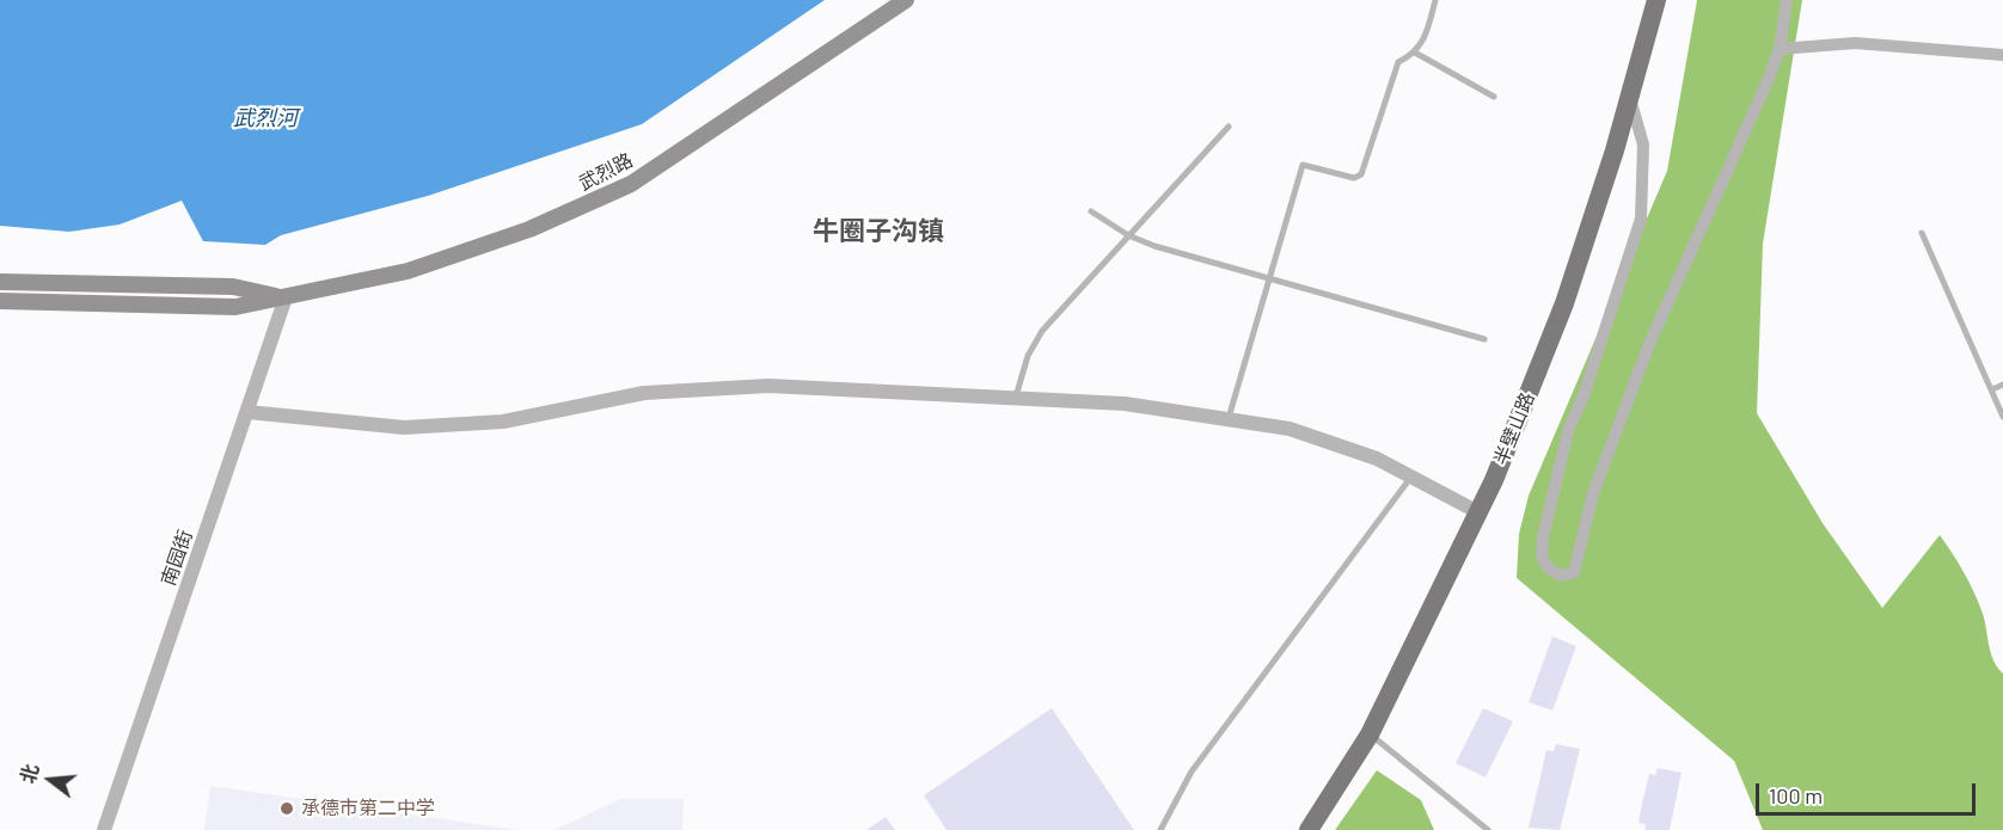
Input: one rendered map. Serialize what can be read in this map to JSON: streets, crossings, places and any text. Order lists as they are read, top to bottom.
{
  "streets": {
    "main road": ["武烈路", "半壁山路"],
    "street": ["南园街"]
  },
  "crossings": [
    ["武烈路", "南园街"]
  ],
  "districts": ["牛圈子沟镇"],
  "water": ["武烈河"],
  "places": ["承德市第二中学"],
  "scale_bar": "100 m",
  "north": "left"
}
